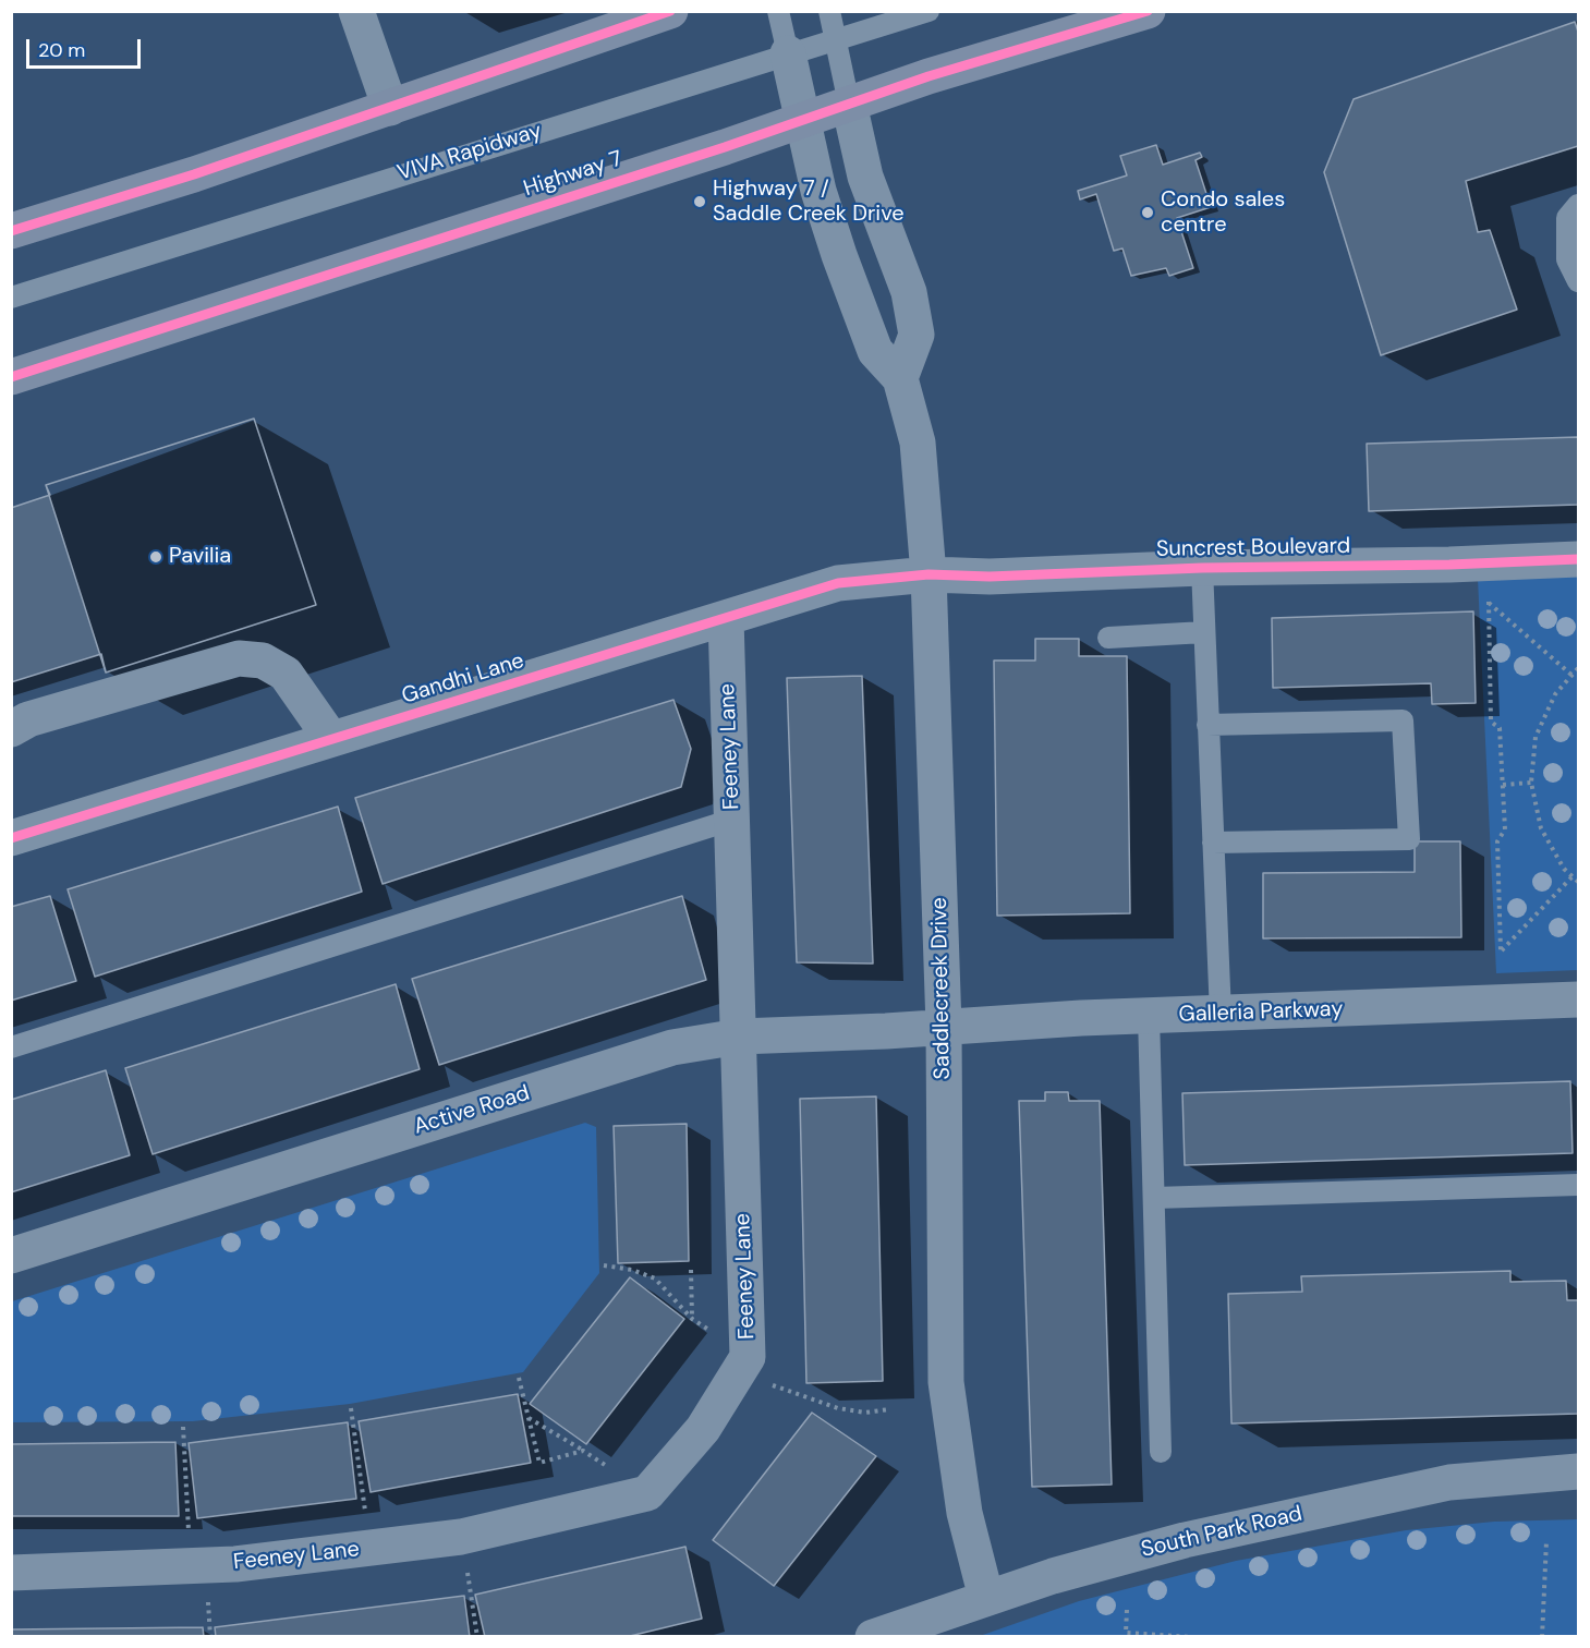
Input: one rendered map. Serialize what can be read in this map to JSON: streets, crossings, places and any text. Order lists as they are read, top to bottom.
{
  "streets": {
    "main road": ["Highway 7"],
    "street": [
      "Suncrest Boulevard",
      "Gandhi Lane",
      "Feeney Lane",
      "Saddlecreek Drive",
      "Galleria Parkway",
      "Active Road",
      "South Park Road"
    ],
    "lane": ["VIVA Rapidway"]
  },
  "crossings": [
    ["VIVA Rapidway", "Saddlecreek Drive"],
    ["Highway 7", "Saddlecreek Drive"],
    ["Suncrest Boulevard", "Gandhi Lane"],
    ["Suncrest Boulevard", "Saddlecreek Drive"],
    ["Gandhi Lane", "Feeney Lane"],
    ["Gandhi Lane", "Saddlecreek Drive"],
    ["Feeney Lane", "Active Road"],
    ["Saddlecreek Drive", "Galleria Parkway"],
    ["Saddlecreek Drive", "Active Road"],
    ["Saddlecreek Drive", "South Park Road"],
    ["Galleria Parkway", "Active Road"]
  ],
  "places": ["Highway 7 / Saddle Creek Drive", "Condo sales centre", "Pavilia"],
  "scale_bar": "20 m"
}
